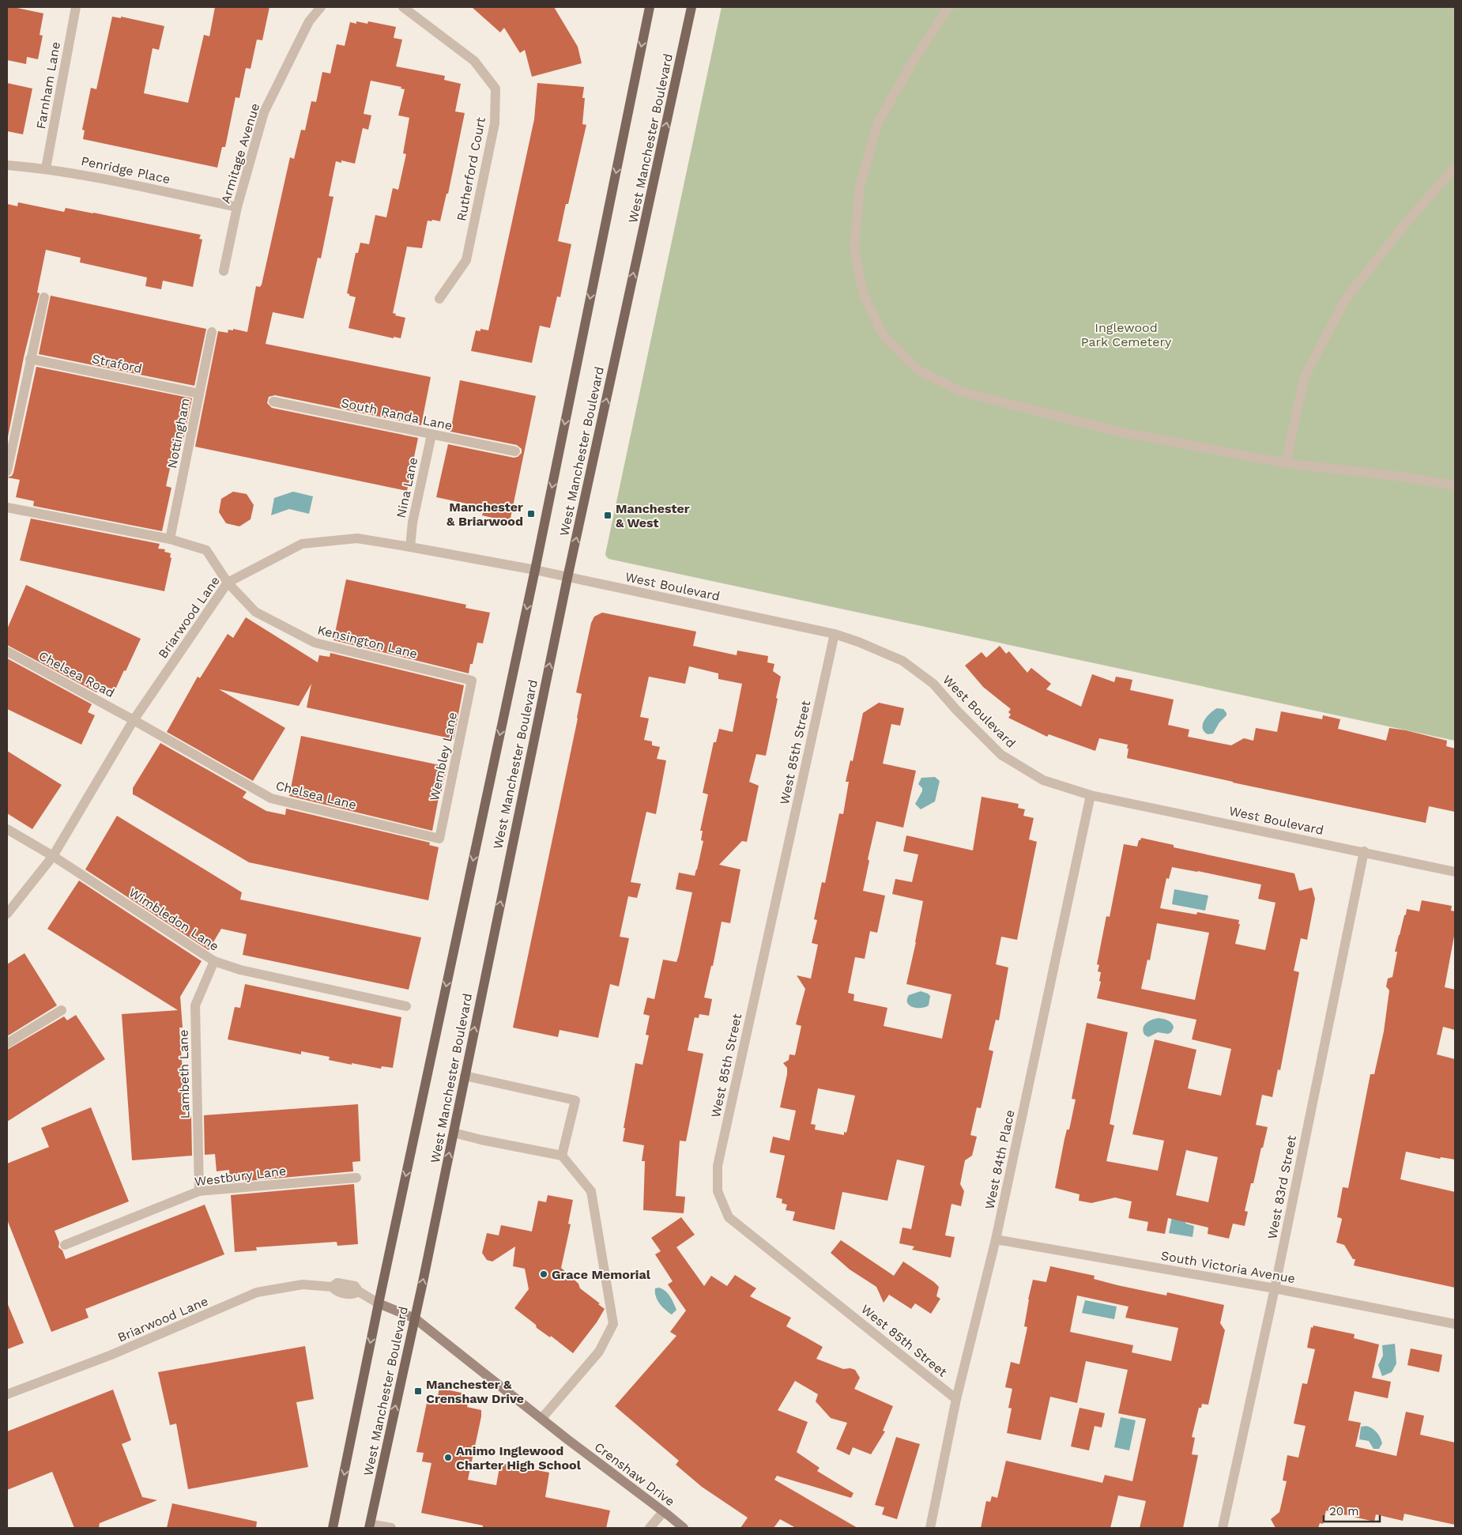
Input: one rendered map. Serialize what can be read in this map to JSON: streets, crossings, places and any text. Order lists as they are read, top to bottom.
{
  "streets": {
    "main road": ["West Manchester Boulevard", "Crenshaw Drive"],
    "street": [
      "Farnham Lane",
      "Armitage Avenue",
      "Rutherford Court",
      "Penridge Place",
      "Straford",
      "South Randa Lane",
      "Nottingham",
      "Nina Lane",
      "West Boulevard",
      "Briarwood Lane",
      "Kensington Lane",
      "Chelsea Road",
      "West 85th Street",
      "Wembley Lane",
      "Chelsea Lane",
      "Wimbledon Lane",
      "Lambeth Lane",
      "West 84th Place",
      "Westbury Lane",
      "West 83rd Street",
      "South Victoria Avenue"
    ]
  },
  "crossings": [
    ["Farnham Lane", "Penridge Place"],
    ["West Manchester Boulevard", "West Boulevard"],
    ["West Manchester Boulevard", "Briarwood Lane"],
    ["West Manchester Boulevard", "Crenshaw Drive"],
    ["Armitage Avenue", "Penridge Place"],
    ["Straford", "Nottingham"],
    ["South Randa Lane", "Nina Lane"],
    ["Nottingham", "Kensington Lane"],
    ["Nina Lane", "Briarwood Lane"],
    ["West Boulevard", "Briarwood Lane"],
    ["West Boulevard", "West 85th Street"],
    ["West Boulevard", "West 84th Place"],
    ["West Boulevard", "West 83rd Street"],
    ["Briarwood Lane", "Kensington Lane"],
    ["Briarwood Lane", "Chelsea Road"],
    ["Briarwood Lane", "Chelsea Lane"],
    ["Briarwood Lane", "Wimbledon Lane"],
    ["Briarwood Lane", "Crenshaw Drive"],
    ["Kensington Lane", "Wembley Lane"],
    ["Chelsea Road", "Chelsea Lane"],
    ["West 85th Street", "West 84th Place"],
    ["Wembley Lane", "Chelsea Lane"],
    ["Wimbledon Lane", "Lambeth Lane"],
    ["Lambeth Lane", "Westbury Lane"],
    ["West 84th Place", "South Victoria Avenue"],
    ["West 83rd Street", "South Victoria Avenue"]
  ],
  "parks": ["Inglewood Park Cemetery"],
  "places": {
    "transit": ["Manchester & Briarwood", "Manchester & West", "Manchester & Crenshaw Drive"],
    "other": ["Grace Memorial", "Animo Inglewood Charter High School"]
  },
  "scale_bar": "20 m"
}
